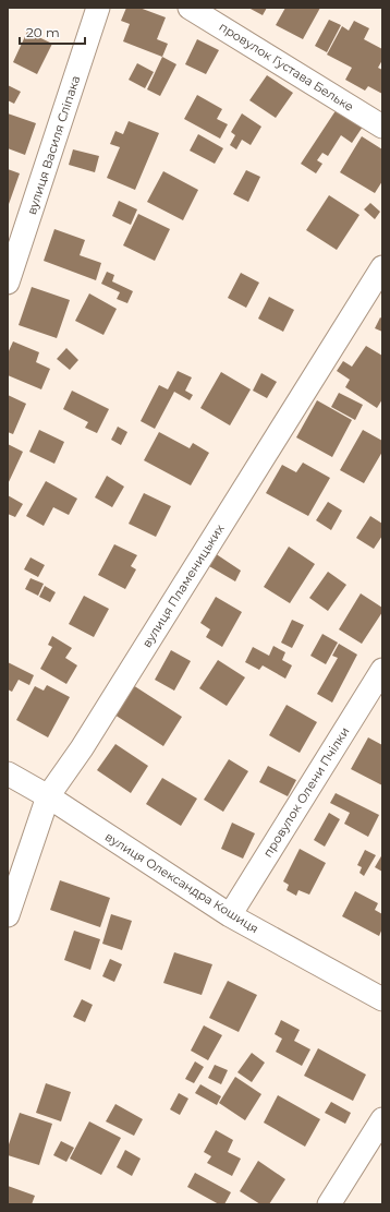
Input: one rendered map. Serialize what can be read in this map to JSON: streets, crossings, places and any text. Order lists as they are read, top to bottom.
{
  "streets": {
    "street": [
      "провулок Густава Бельке",
      "вулиця Василя Сліпака",
      "вулиця Пламеницьких",
      "провулок Олени Пчілки",
      "вулиця Олександра Кошиця"
    ]
  },
  "crossings": [
    ["вулиця Пламеницьких", "вулиця Олександра Кошиця"],
    ["провулок Олени Пчілки", "вулиця Олександра Кошиця"]
  ],
  "scale_bar": "20 m"
}
